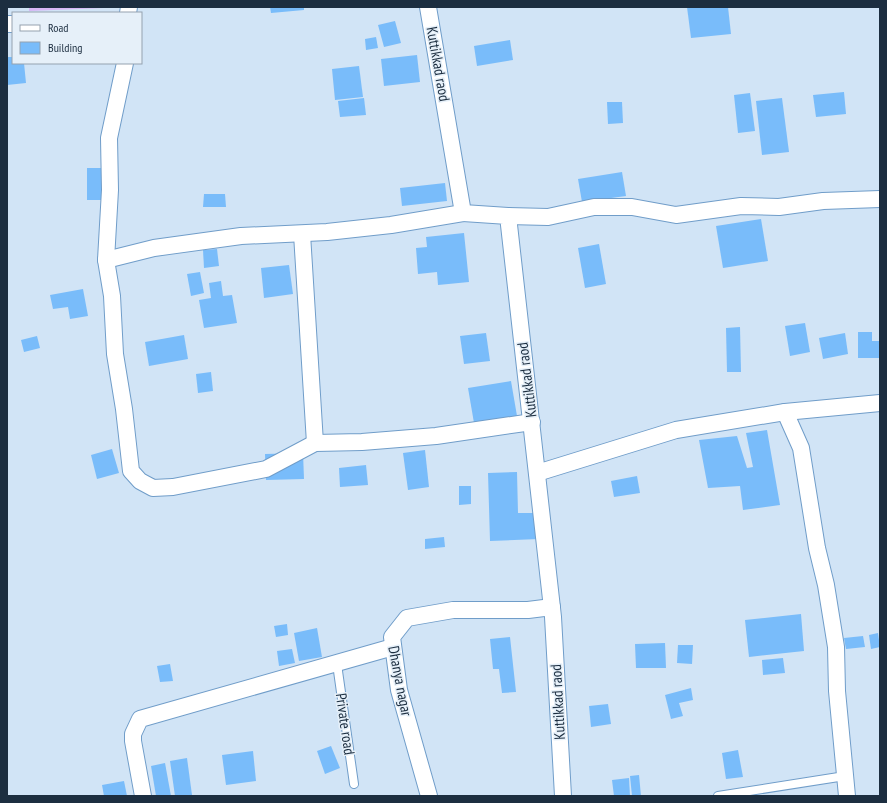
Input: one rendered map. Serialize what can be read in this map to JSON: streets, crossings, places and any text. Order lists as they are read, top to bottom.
{
  "streets": {
    "street": ["Kuttikkad raod", "Dhanya nagar"],
    "lane": ["Private road"]
  },
  "crossings": [
    ["Kuttikkad raod", "Dhanya nagar"]
  ],
  "legend": ["Road", "Building"]
}
